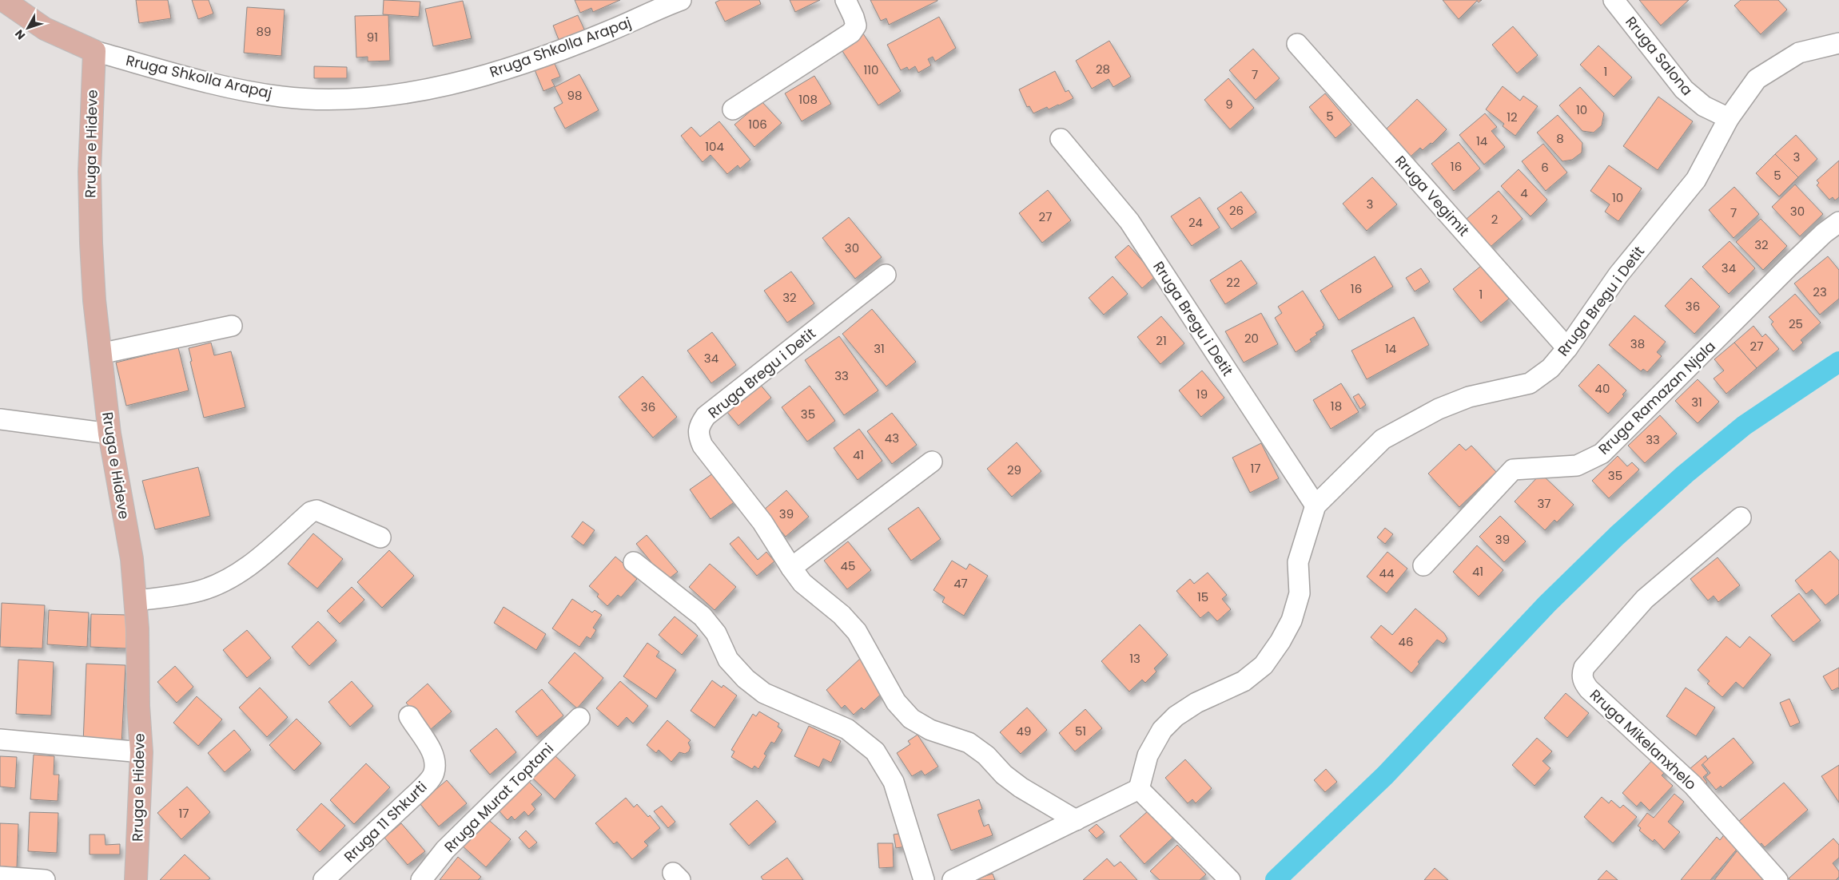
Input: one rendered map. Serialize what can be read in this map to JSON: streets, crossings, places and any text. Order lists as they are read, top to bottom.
{
  "streets": {
    "main road": ["Rruga Shkolla Arapaj", "Rruga e Hideve"],
    "street": [
      "Rruga Salona",
      "Rruga Vegimit",
      "Rruga Bregu i Detit",
      "Rruga Ramazan Njala",
      "Rruga Mikelanxhelo",
      "Rruga Murat Toptani",
      "Rruga 11 Shkurti"
    ]
  },
  "crossings": [
    ["Rruga Shkolla Arapaj", "Rruga e Hideve"],
    ["Rruga Salona", "Rruga Bregu i Detit"],
    ["Rruga Vegimit", "Rruga Bregu i Detit"]
  ],
  "house_numbers": [
    "89",
    "91",
    "28",
    "110",
    "1",
    "7",
    "98",
    "108",
    "9",
    "10",
    "5",
    "12",
    "106",
    "8",
    "14",
    "104",
    "3",
    "16",
    "6",
    "5",
    "4",
    "10",
    "3",
    "26",
    "30",
    "7",
    "27",
    "2",
    "24",
    "32",
    "30",
    "34",
    "22",
    "16",
    "23",
    "1",
    "32",
    "36",
    "25",
    "20",
    "21",
    "38",
    "27",
    "31",
    "14",
    "34",
    "33",
    "40",
    "19",
    "31",
    "18",
    "36",
    "35",
    "43",
    "33",
    "41",
    "17",
    "29",
    "35",
    "37",
    "39",
    "39",
    "45",
    "41",
    "44",
    "47",
    "15",
    "46",
    "13",
    "49",
    "51",
    "17"
  ],
  "north": "bottom left"
}
